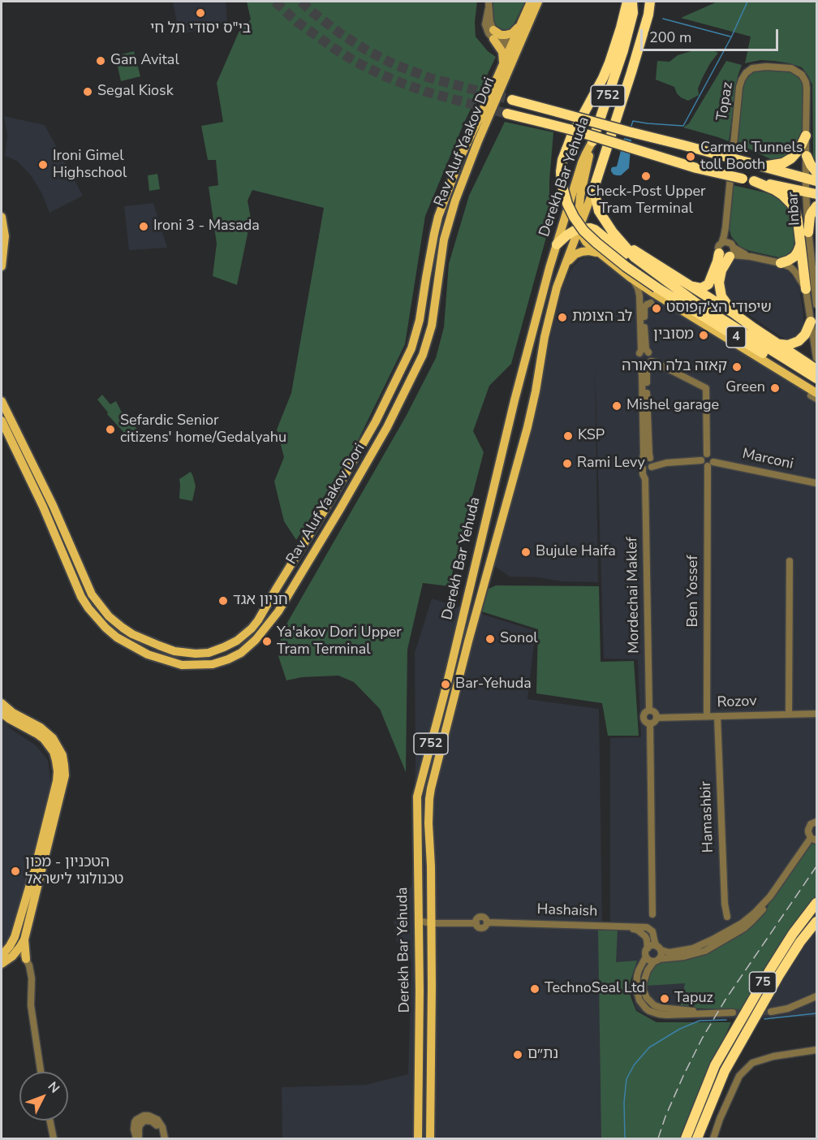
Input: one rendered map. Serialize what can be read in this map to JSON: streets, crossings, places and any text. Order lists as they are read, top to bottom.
{
  "streets": {
    "highway": [
      "752",
      "Derekh Bar Yehuda",
      "4",
      "75"
    ],
    "main road": ["Rav Aluf Yaakov Dori"],
    "street": [
      "Topaz",
      "Inbar",
      "Marconi",
      "Ben Yossef",
      "Mordechai Maklef",
      "Rozov",
      "Hamashbir",
      "Hashaish"
    ]
  },
  "crossings": [
    ["Topaz", "Inbar"],
    ["Derekh Bar Yehuda", "4"],
    ["Derekh Bar Yehuda", "Hashaish"],
    ["Marconi", "Ben Yossef"],
    ["Ben Yossef", "Rozov"],
    ["Mordechai Maklef", "Rozov"],
    ["Rozov", "Hamashbir"]
  ],
  "places": [
    "בי\"ס יסודי תל חי",
    "Gan Avital",
    "Segal Kiosk",
    "Carmel Tunnels toll Booth",
    "Ironi Gimel Highschool",
    "Check-Post Upper Tram Terminal",
    "Ironi 3 - Masada",
    "שיפודי הצ'קפוסט",
    "לב הצומת",
    "מסובין",
    "קאזה בלה תאורה",
    "Green",
    "Mishel garage",
    "Sefardic Senior citizens' home/Gedalyahu",
    "KSP",
    "Rami Levy",
    "Bujule Haifa",
    "חניון אגד",
    "Sonol",
    "Ya'akov Dori Upper Tram Terminal",
    "Bar-Yehuda",
    "הטכניון - מכון טכנולוגי לישראל",
    "TechnoSeal Ltd",
    "Tapuz",
    "נת״ם"
  ],
  "scale_bar": "200 m",
  "north": "top right"
}
